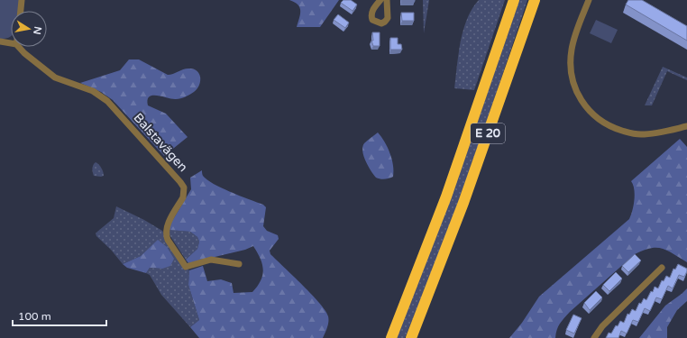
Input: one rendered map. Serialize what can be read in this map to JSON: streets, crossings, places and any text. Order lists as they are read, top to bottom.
{
  "streets": {
    "highway": ["E 20"],
    "street": ["Balstavägen"]
  },
  "scale_bar": "100 m",
  "north": "right"
}
